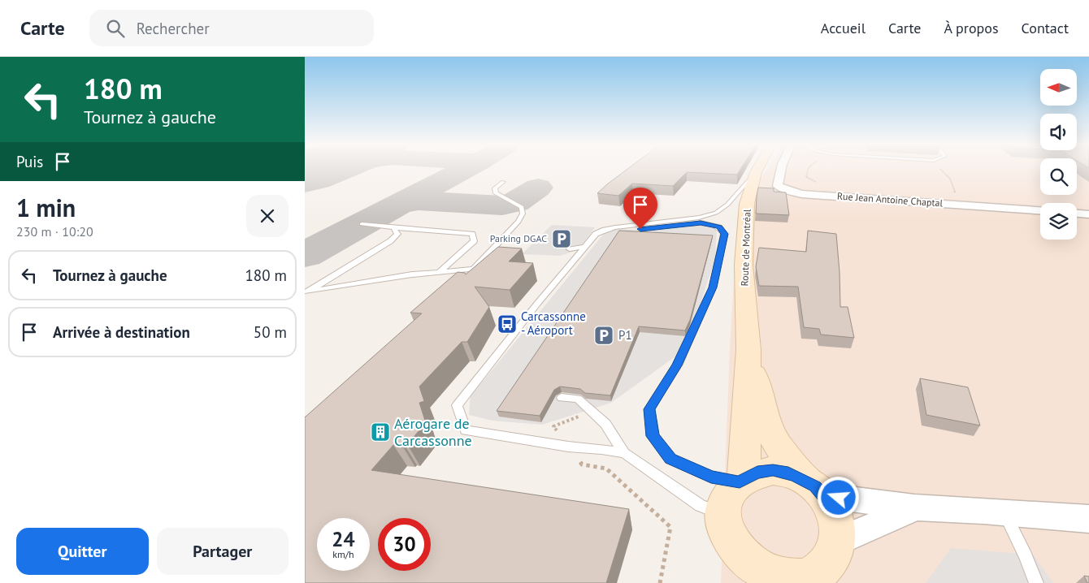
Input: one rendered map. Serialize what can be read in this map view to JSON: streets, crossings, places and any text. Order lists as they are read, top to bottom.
{
  "streets": {
    "main road": ["Route de Montréal"],
    "street": ["Rue Jean Antoine Chaptal"]
  },
  "places": {
    "parking": ["Parking DGAC", "P1"],
    "bus stop": ["Carcassonne - Aéroport"],
    "building": ["Aérogare de Carcassonne"]
  },
  "north": "left",
  "page": {
    "header": "Carte",
    "search": "Rechercher",
    "nav": [
      "Accueil",
      "Carte",
      "À propos",
      "Contact"
    ],
    "turn": ["180 m", "Tournez à gauche"],
    "then": "Puis",
    "heading": ["1 min", "230 m · 10:20"],
    "list": [
      {
        "name": "Tournez à gauche",
        "value": "180 m"
      },
      {
        "name": "Arrivée à destination",
        "value": "50 m"
      }
    ],
    "speed": "24 km/h",
    "limit": "30",
    "buttons": ["Quitter", "Partager"]
  }
}
